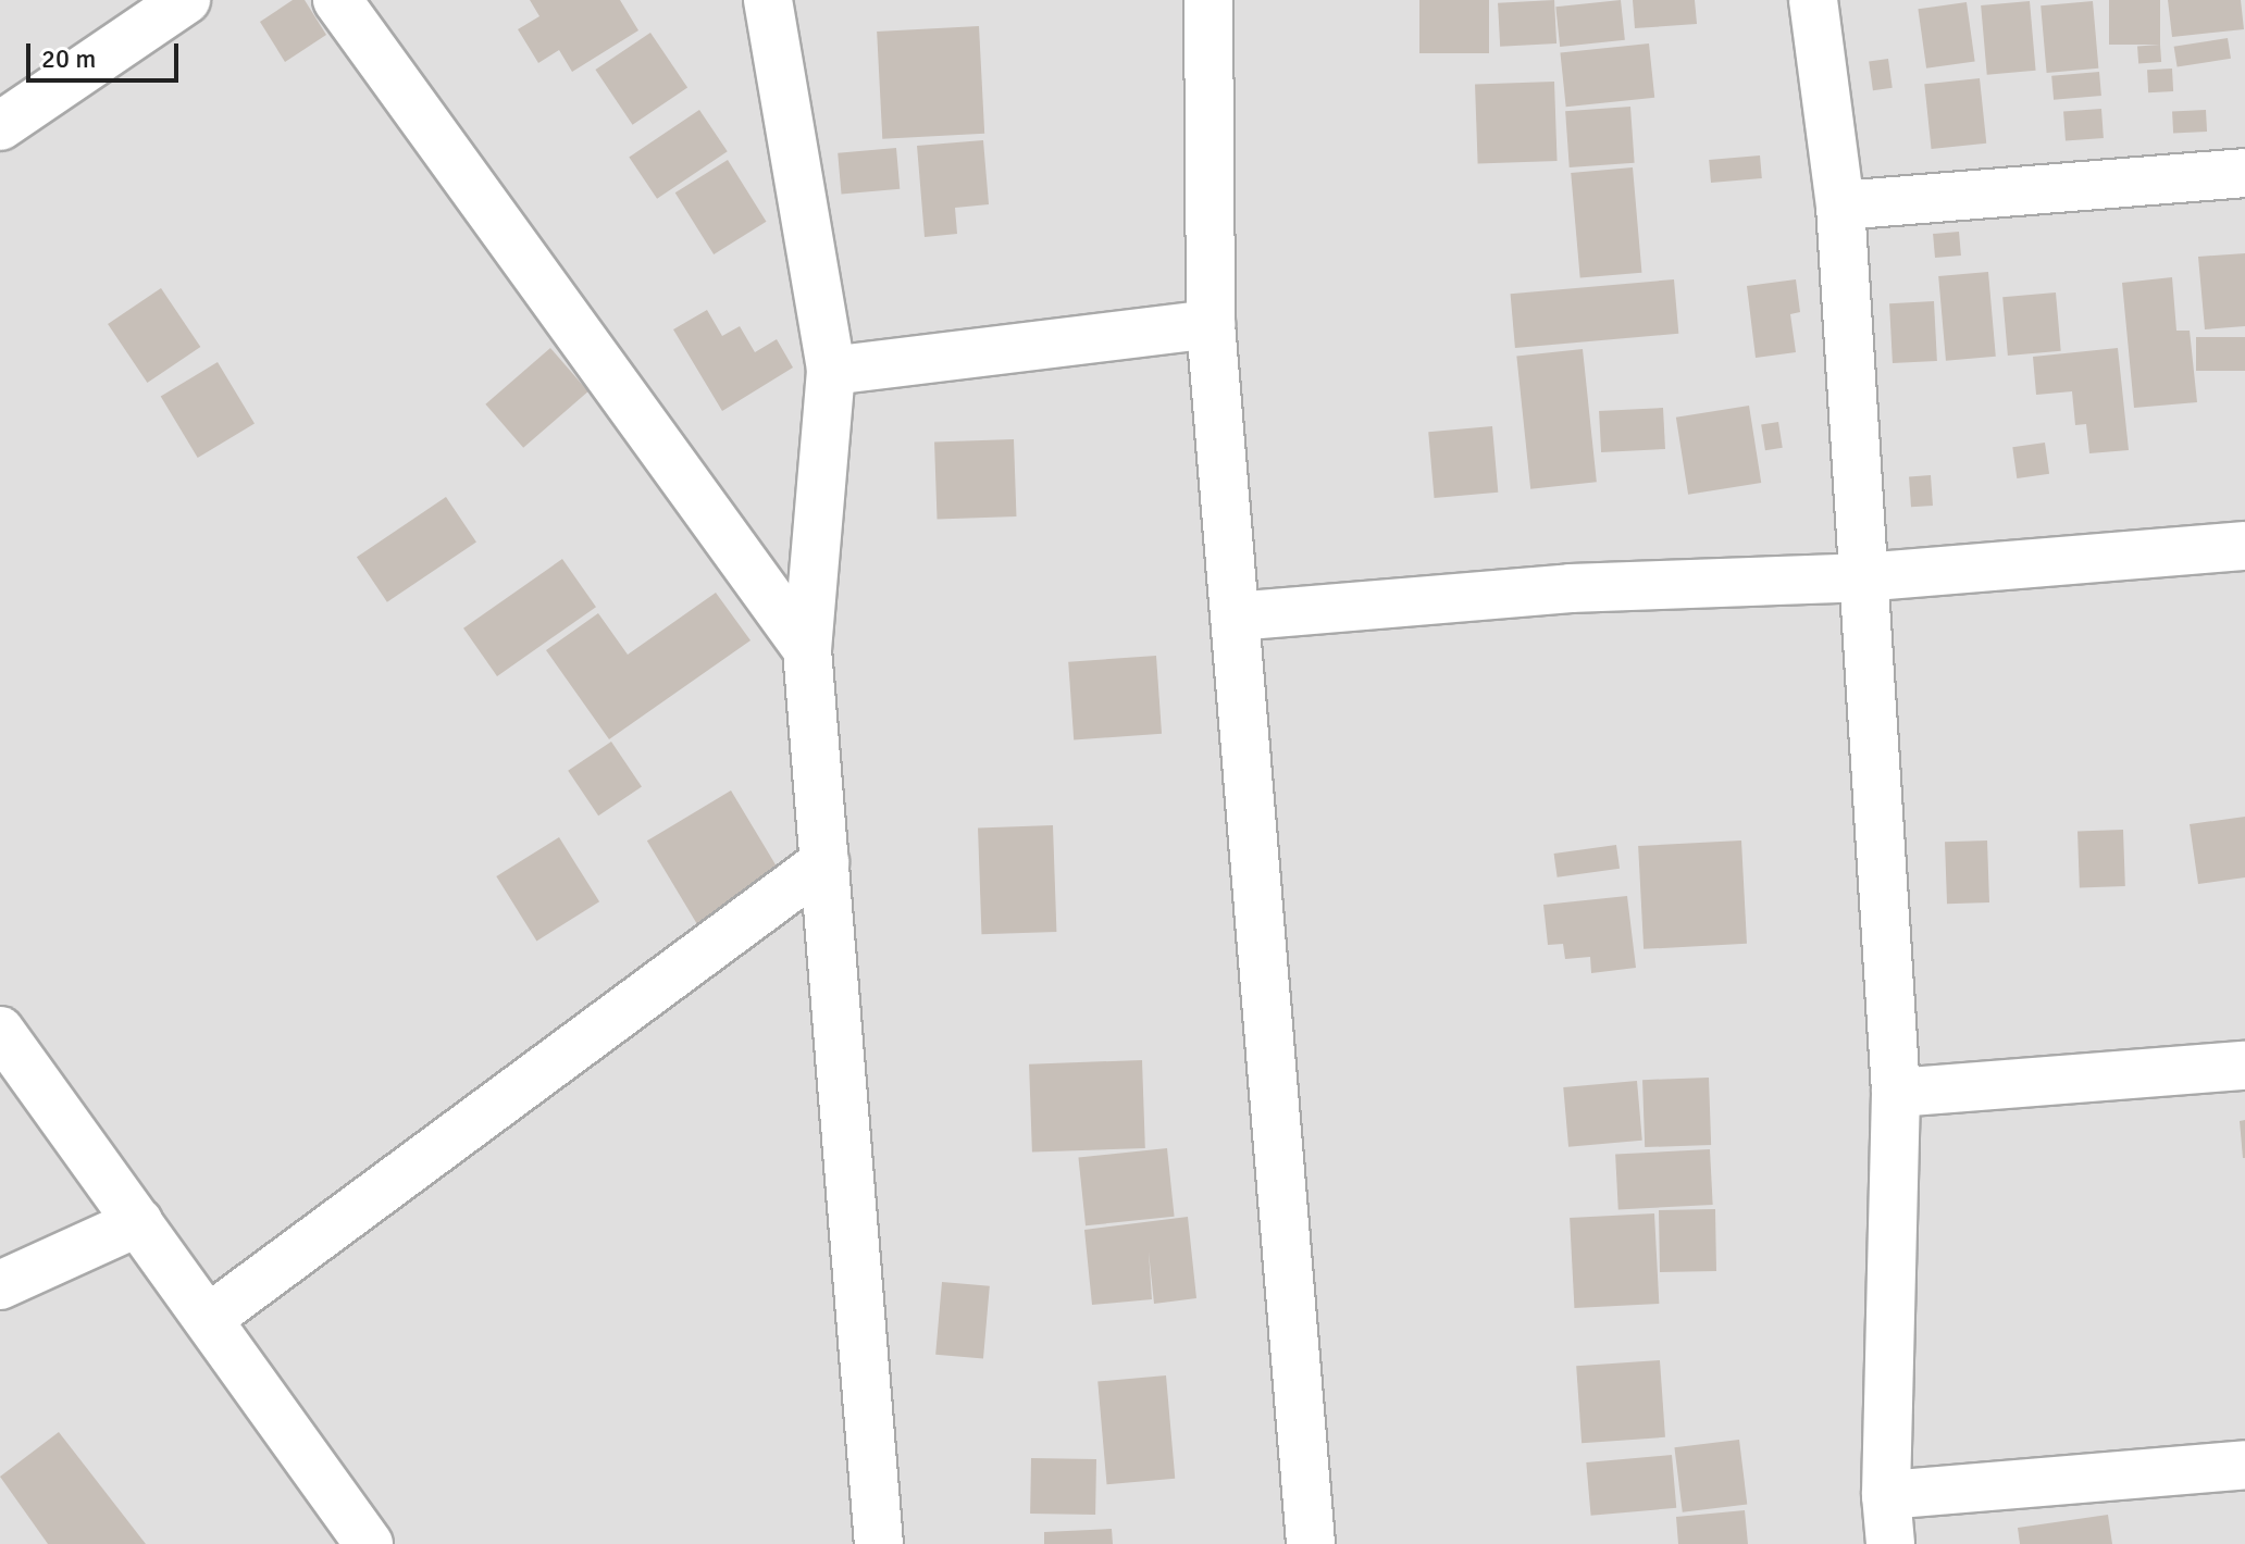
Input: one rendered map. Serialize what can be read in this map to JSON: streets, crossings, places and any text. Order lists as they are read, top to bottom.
{
  "scale_bar": "20 m"
}
